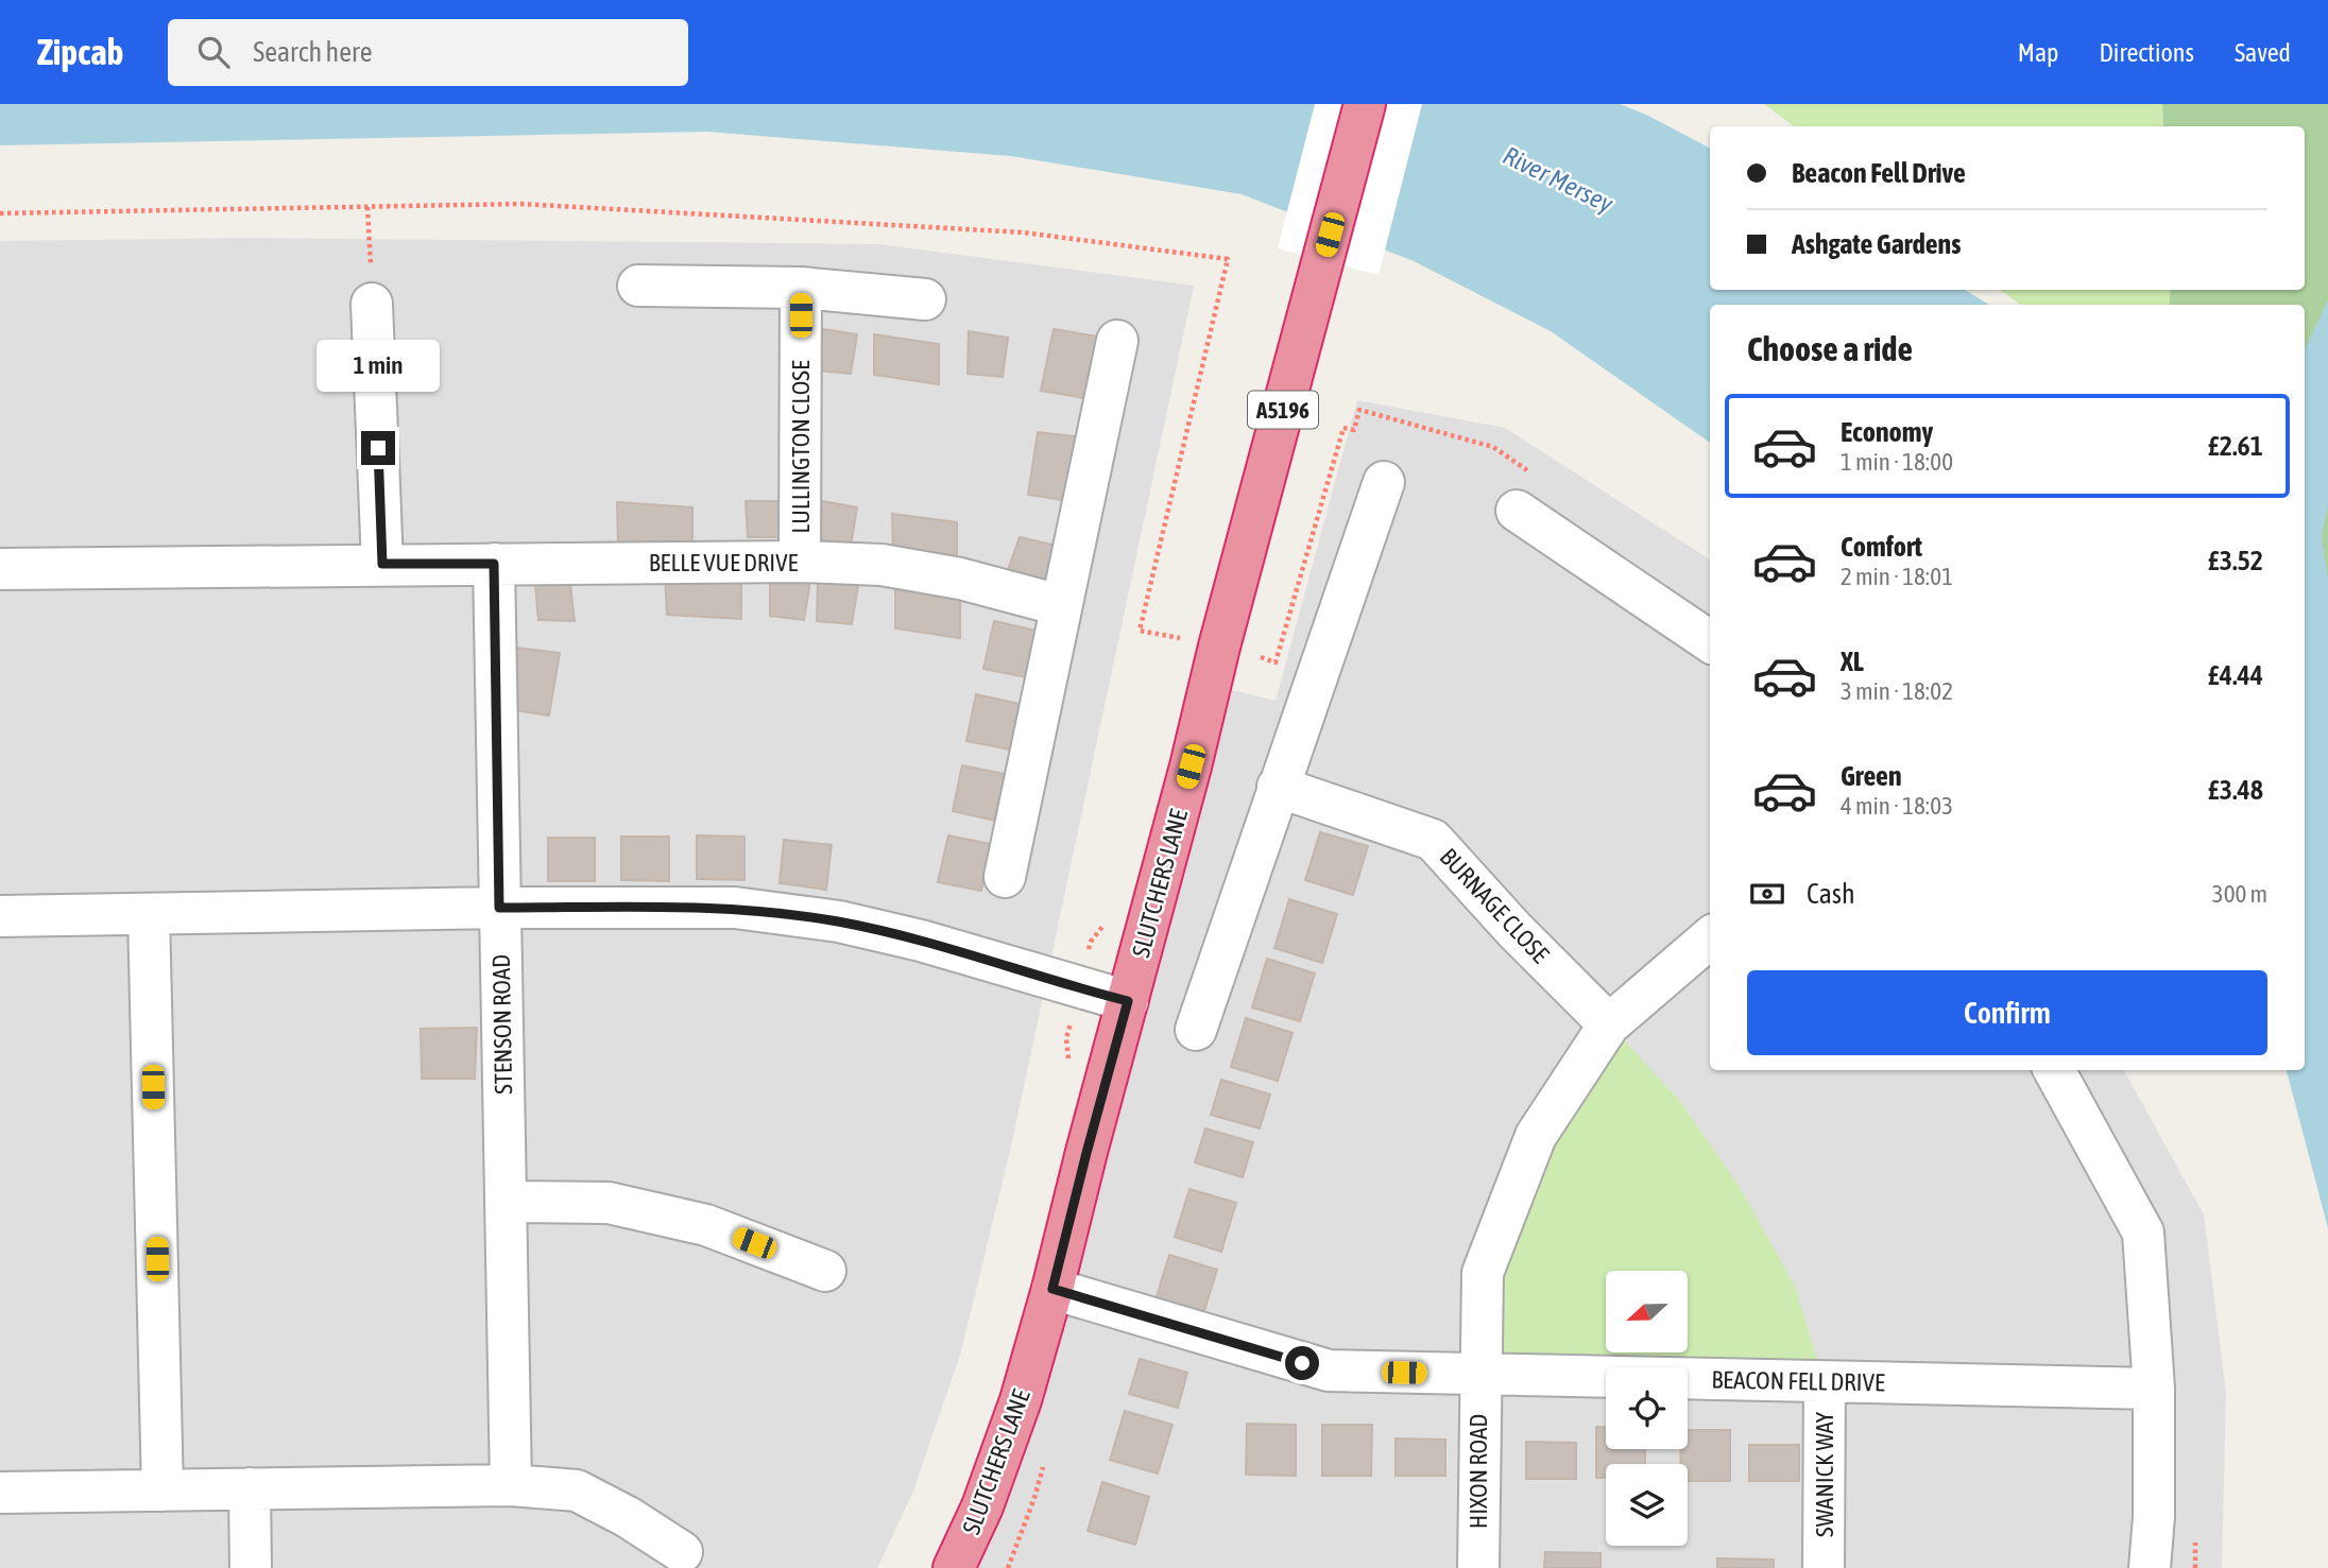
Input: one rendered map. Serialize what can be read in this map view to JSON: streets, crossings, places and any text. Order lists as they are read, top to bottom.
{
  "streets": {
    "highway": ["A5196", "SLUTCHERS LANE"],
    "street": [
      "LULLINGTON CLOSE",
      "BELLE VUE DRIVE",
      "BURNAGE CLOSE",
      "STENSON ROAD",
      "BEACON FELL DRIVE",
      "HIXON ROAD",
      "SWANICK WAY"
    ]
  },
  "crossings": [
    ["LULLINGTON CLOSE", "BELLE VUE DRIVE"],
    ["BELLE VUE DRIVE", "STENSON ROAD"],
    ["SLUTCHERS LANE", "BEACON FELL DRIVE"],
    ["BURNAGE CLOSE", "HIXON ROAD"],
    ["BEACON FELL DRIVE", "HIXON ROAD"],
    ["BEACON FELL DRIVE", "SWANICK WAY"]
  ],
  "water": ["River Mersey"],
  "north": "left",
  "page": {
    "header": "Zipcab",
    "search": "Search here",
    "nav": ["Map", "Directions", "Saved"],
    "banner": ["Beacon Fell Drive", "Ashgate Gardens"],
    "heading": "Choose a ride",
    "bubble": "1 min",
    "list": [
      {
        "name": "Economy",
        "note": "1 min · 18:00",
        "value": "£2.61"
      },
      {
        "name": "Comfort",
        "note": "2 min · 18:01",
        "value": "£3.52"
      },
      {
        "name": "XL",
        "note": "3 min · 18:02",
        "value": "£4.44"
      },
      {
        "name": "Green",
        "note": "4 min · 18:03",
        "value": "£3.48"
      }
    ],
    "pay": ["Cash", "300 m"],
    "buttons": "Confirm"
  }
}
